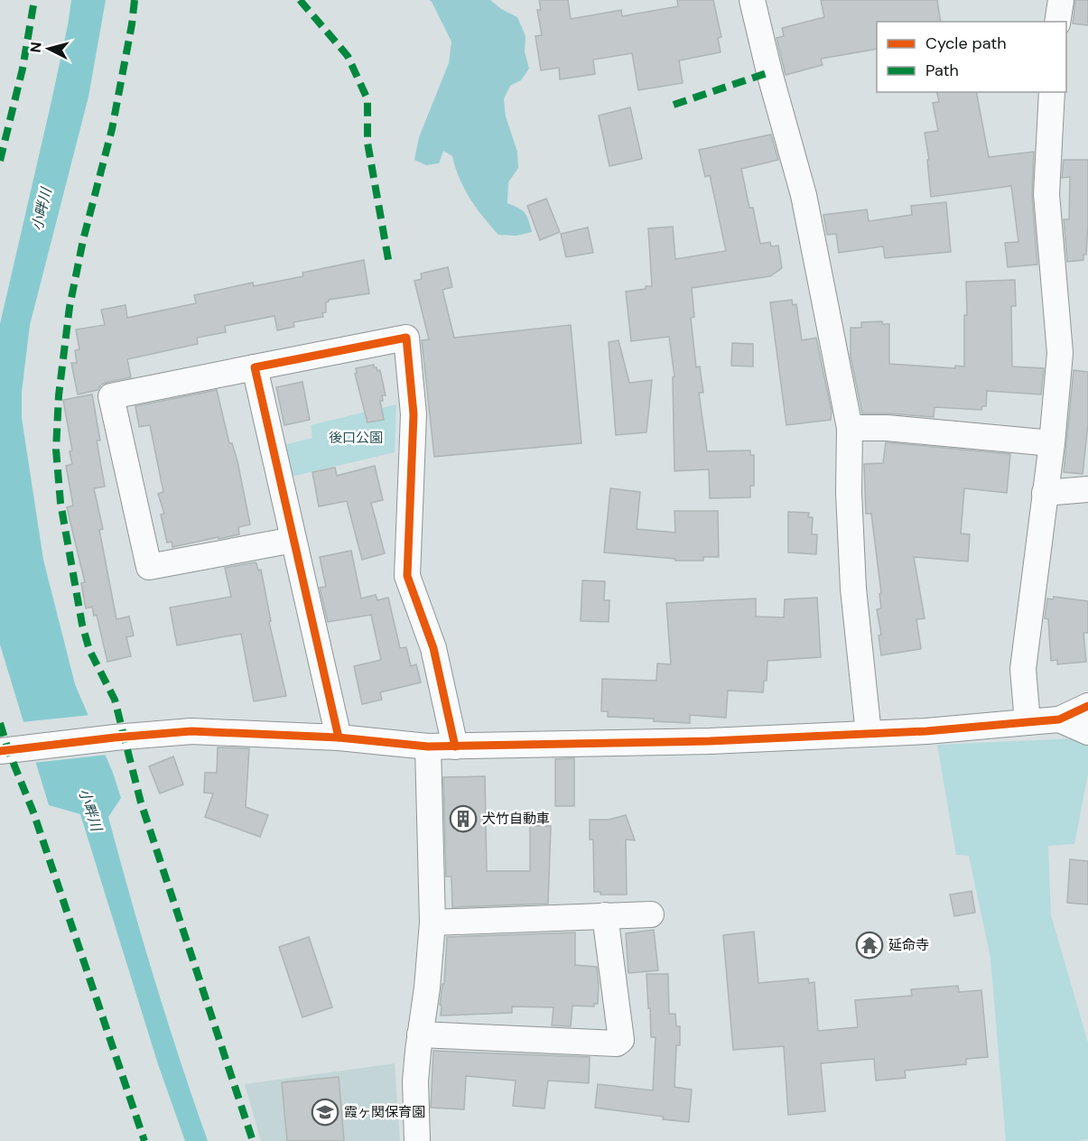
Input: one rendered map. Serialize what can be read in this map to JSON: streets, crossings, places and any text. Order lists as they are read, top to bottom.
{
  "water": ["小畔川"],
  "parks": ["後口公園"],
  "places": {
    "building": ["犬竹自動車"],
    "temple": ["延命寺"],
    "school or university": ["霞ヶ関保育園"]
  },
  "legend": ["Cycle path", "Path"],
  "north": "left"
}
